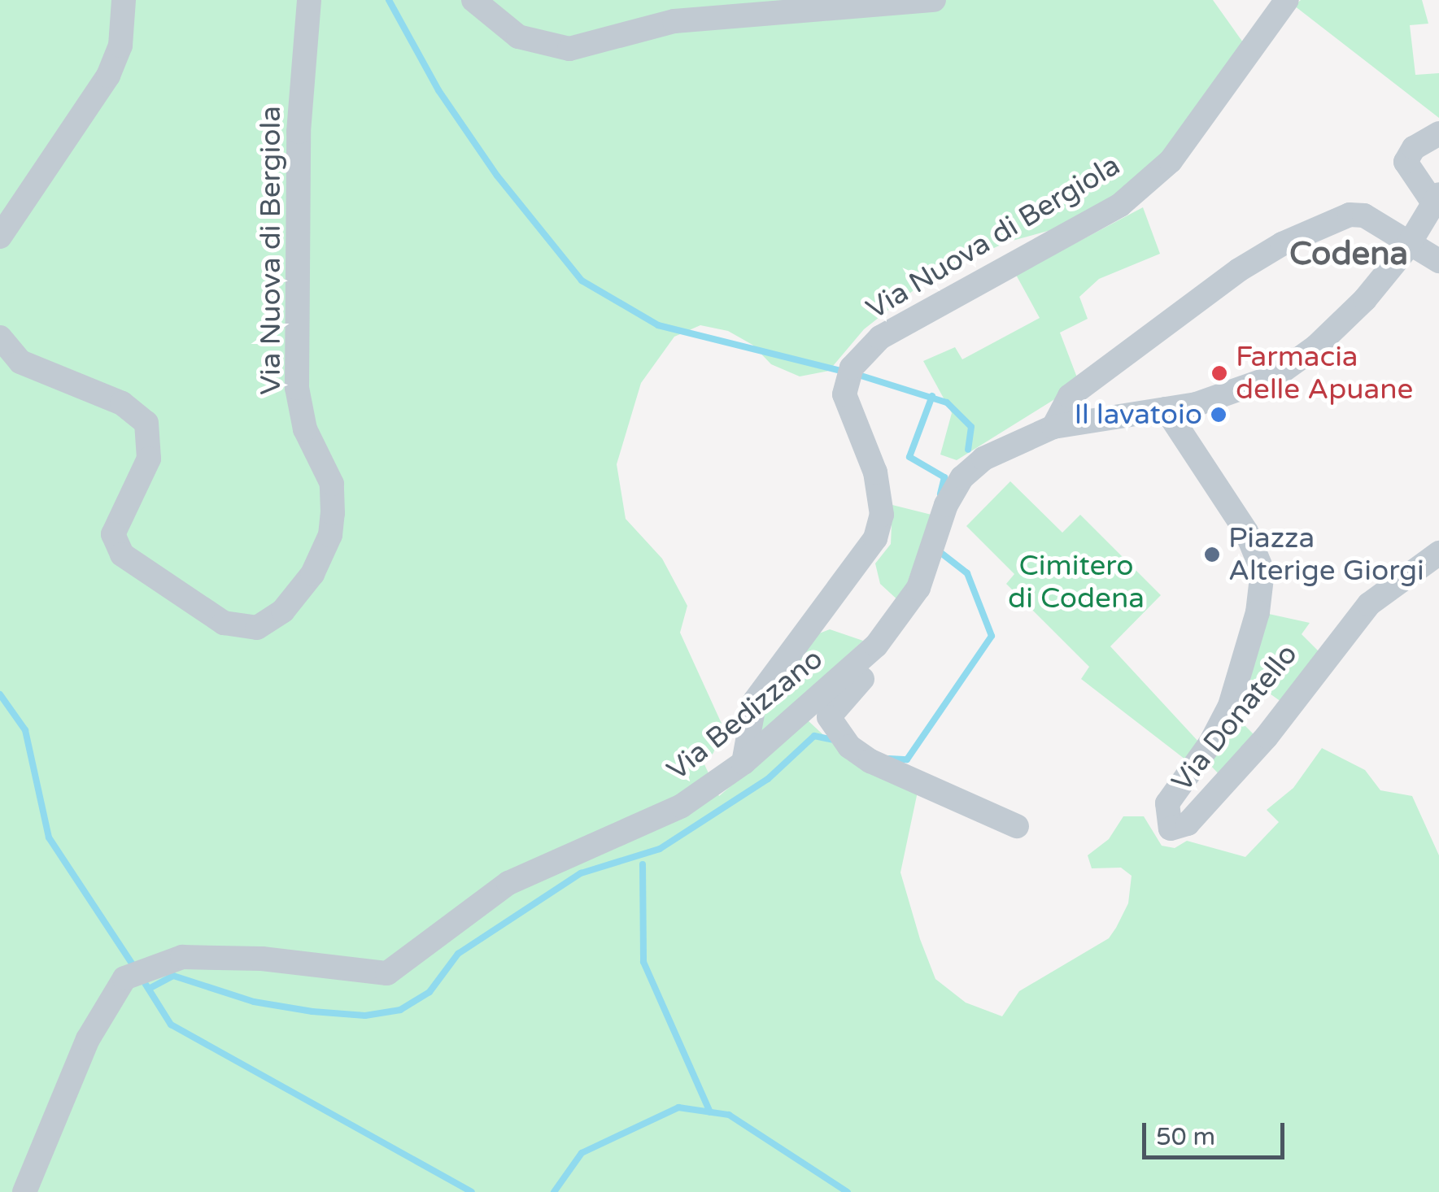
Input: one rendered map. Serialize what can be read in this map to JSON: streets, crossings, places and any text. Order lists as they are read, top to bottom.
{
  "streets": {
    "street": ["Via Nuova di Bergiola", "Via Bedizzano", "Via Donatello"]
  },
  "crossings": [
    ["Via Nuova di Bergiola", "Via Bedizzano"],
    ["Via Bedizzano", "Via Donatello"]
  ],
  "districts": ["Codena"],
  "parks": ["Cimitero di Codena"],
  "places": ["Farmacia delle Apuane", "Il lavatoio", "Piazza Alterige Giorgi"],
  "scale_bar": "50 m"
}
